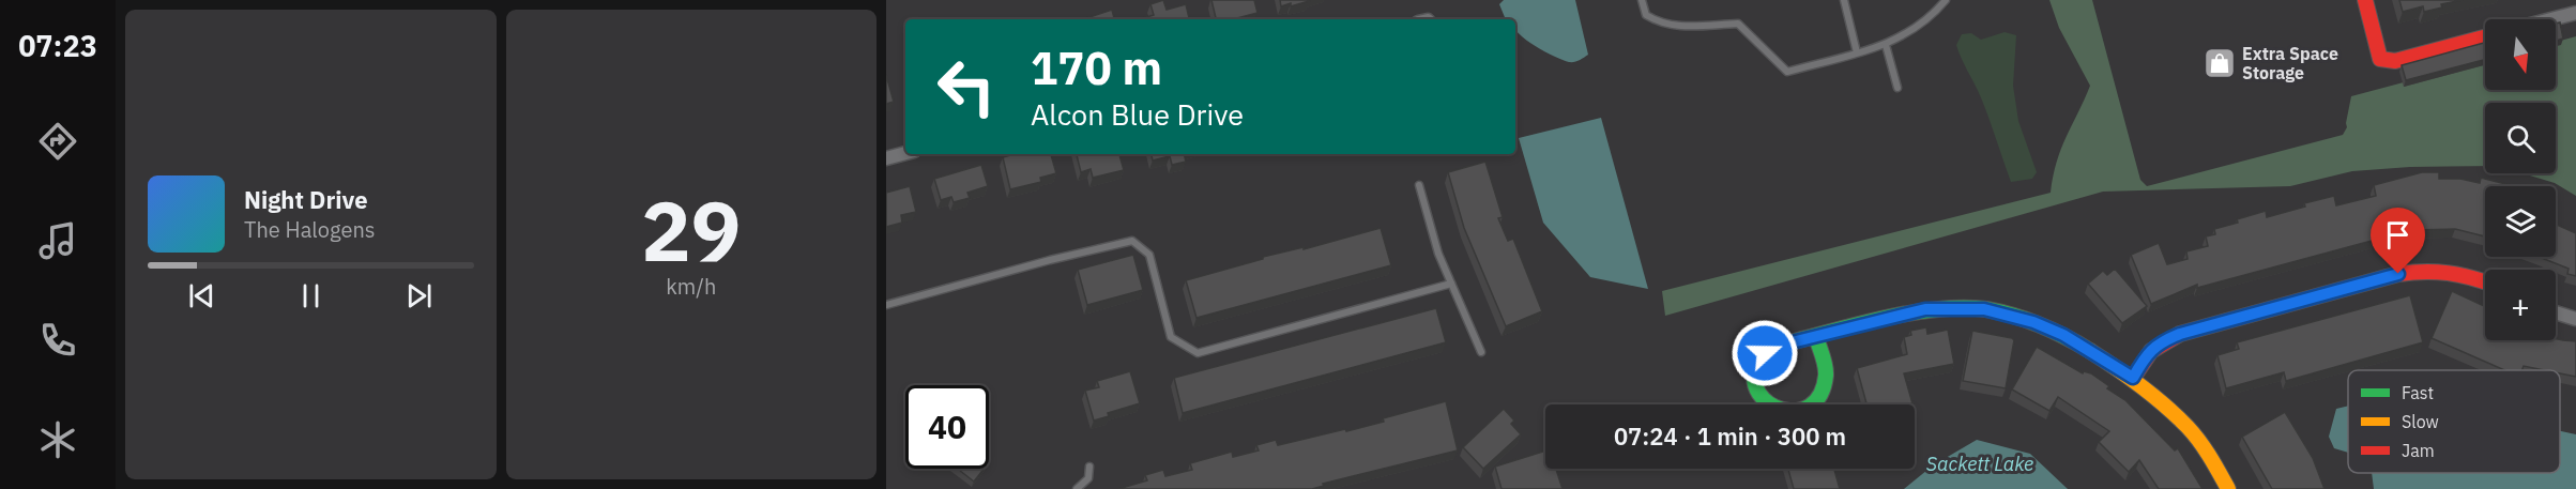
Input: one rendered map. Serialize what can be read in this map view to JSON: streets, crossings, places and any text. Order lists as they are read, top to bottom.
{
  "water": ["Sackett Lake"],
  "places": {
    "shop": ["Extra Space Storage"]
  },
  "legend": ["Fast", "Slow", "Jam"],
  "north": "bottom",
  "page": {
    "tabs": "07:23",
    "tile": ["29", "km/h"],
    "map_buttons": "+",
    "turn": ["170 m", "Alcon Blue Drive"],
    "song": ["Night Drive", "The Halogens"],
    "limit": "40",
    "trip": "07:24 · 1 min · 300 m"
  }
}
